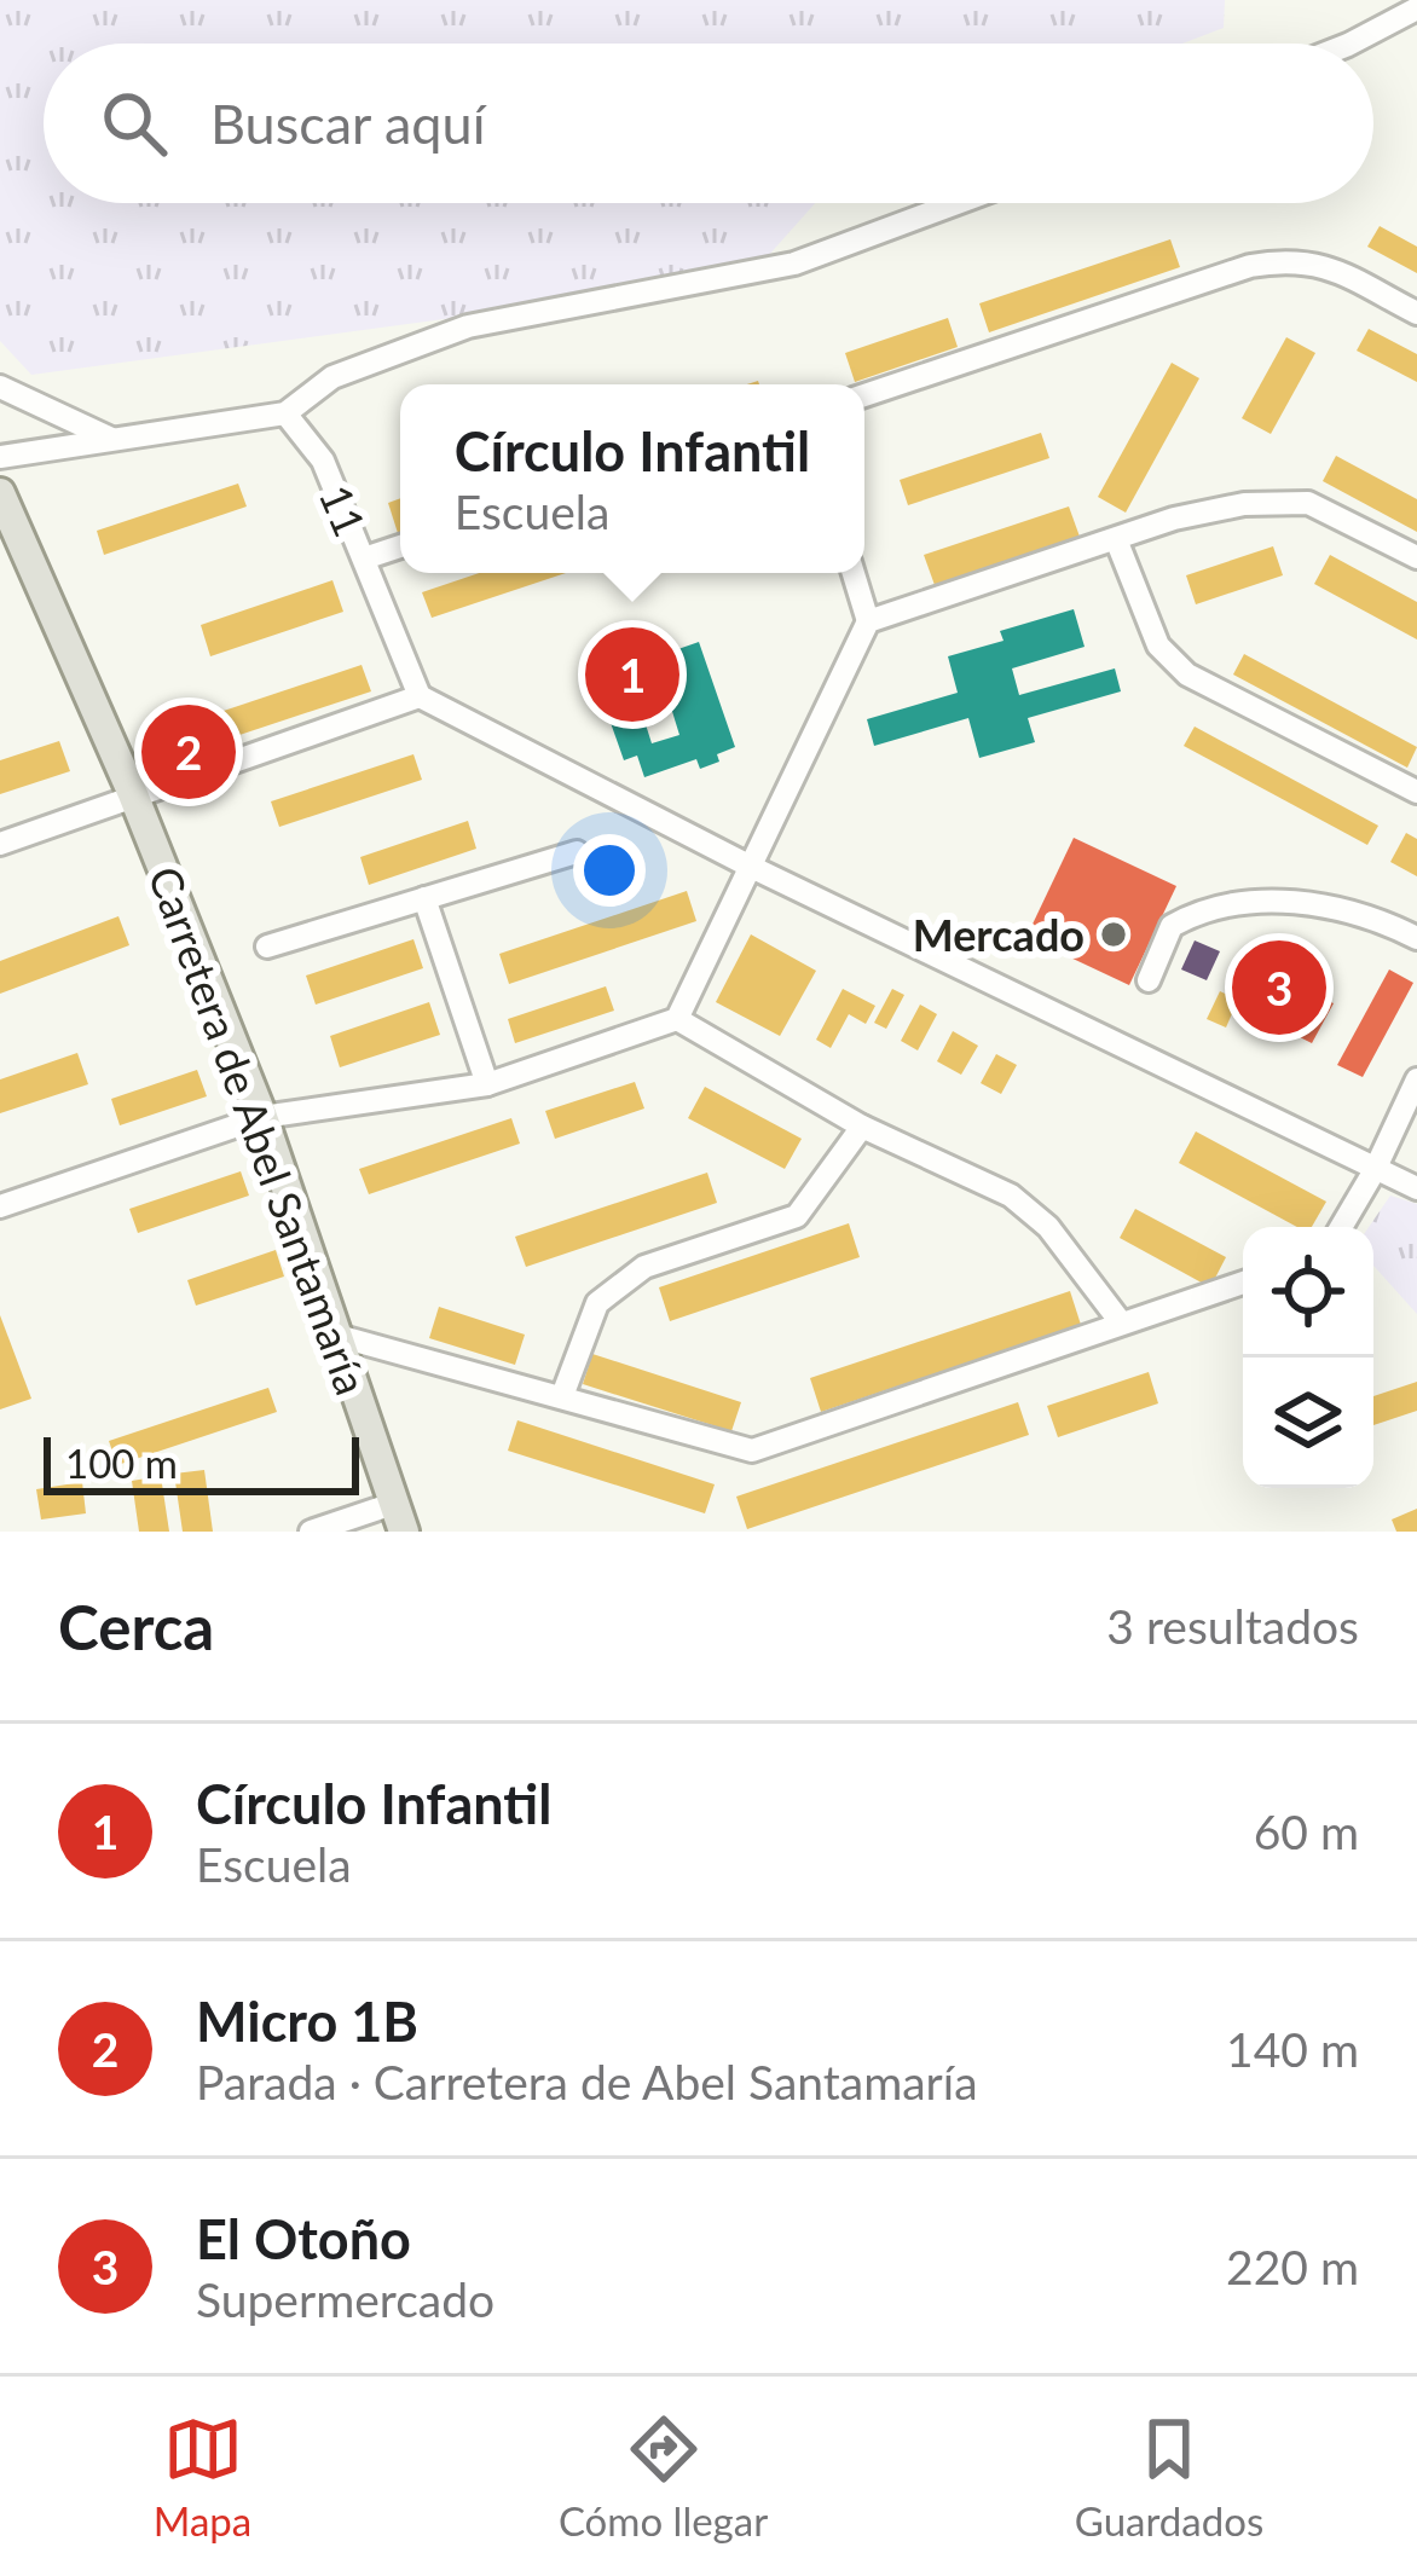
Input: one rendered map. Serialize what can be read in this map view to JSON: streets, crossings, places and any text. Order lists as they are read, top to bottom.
{
  "streets": {
    "main road": ["Carretera de Abel Santamaría"],
    "street": ["11"]
  },
  "places": ["Mercado"],
  "scale_bar": "100 m",
  "page": {
    "search": "Buscar aquí",
    "popup": ["Círculo Infantil", "Escuela"],
    "pins": ["1", "2", "3"],
    "scale": "100 m",
    "heading": ["Cerca", "3 resultados"],
    "list": [
      {
        "mark": "1",
        "name": "Círculo Infantil",
        "note": "Escuela",
        "value": "60 m"
      },
      {
        "mark": "2",
        "name": "Micro 1B",
        "note": "Parada · Carretera de Abel Santamaría",
        "value": "140 m"
      },
      {
        "mark": "3",
        "name": "El Otoño",
        "note": "Supermercado",
        "value": "220 m"
      }
    ],
    "nav": ["Mapa", "Cómo llegar", "Guardados"]
  }
}
